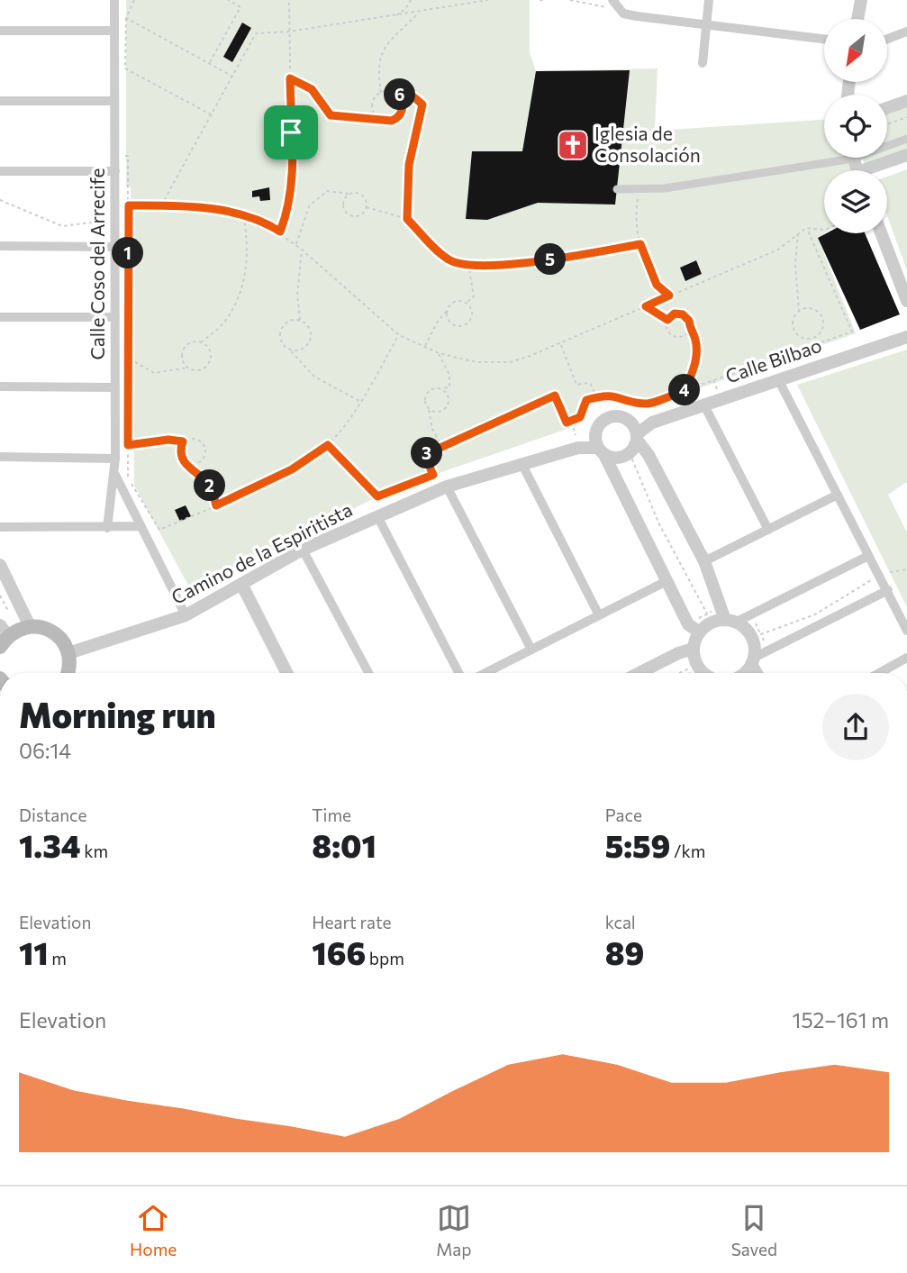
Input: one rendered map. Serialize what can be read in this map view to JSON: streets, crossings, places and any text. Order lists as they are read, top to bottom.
{
  "streets": {
    "street": ["Calle Coso del Arrecife", "Calle Bilbao", "Camino de la Espiritista"]
  },
  "crossings": [
    ["Calle Bilbao", "Camino de la Espiritista"]
  ],
  "places": {
    "church": ["Iglesia de Consolación"]
  },
  "north": "bottom left",
  "page": {
    "pins": [
      "6",
      "1",
      "5",
      "4",
      "3",
      "2"
    ],
    "heading": ["Morning run", "06:14"],
    "stats": [
      ["Distance", "1.34 km"],
      ["Time", "8:01"],
      ["Pace", "5:59 /km"],
      ["Elevation", "11 m"],
      ["Heart rate", "166 bpm"],
      ["kcal", "89"]
    ],
    "chart": ["Elevation", "152–161 m"],
    "tabs": ["Home", "Map", "Saved"]
  }
}
